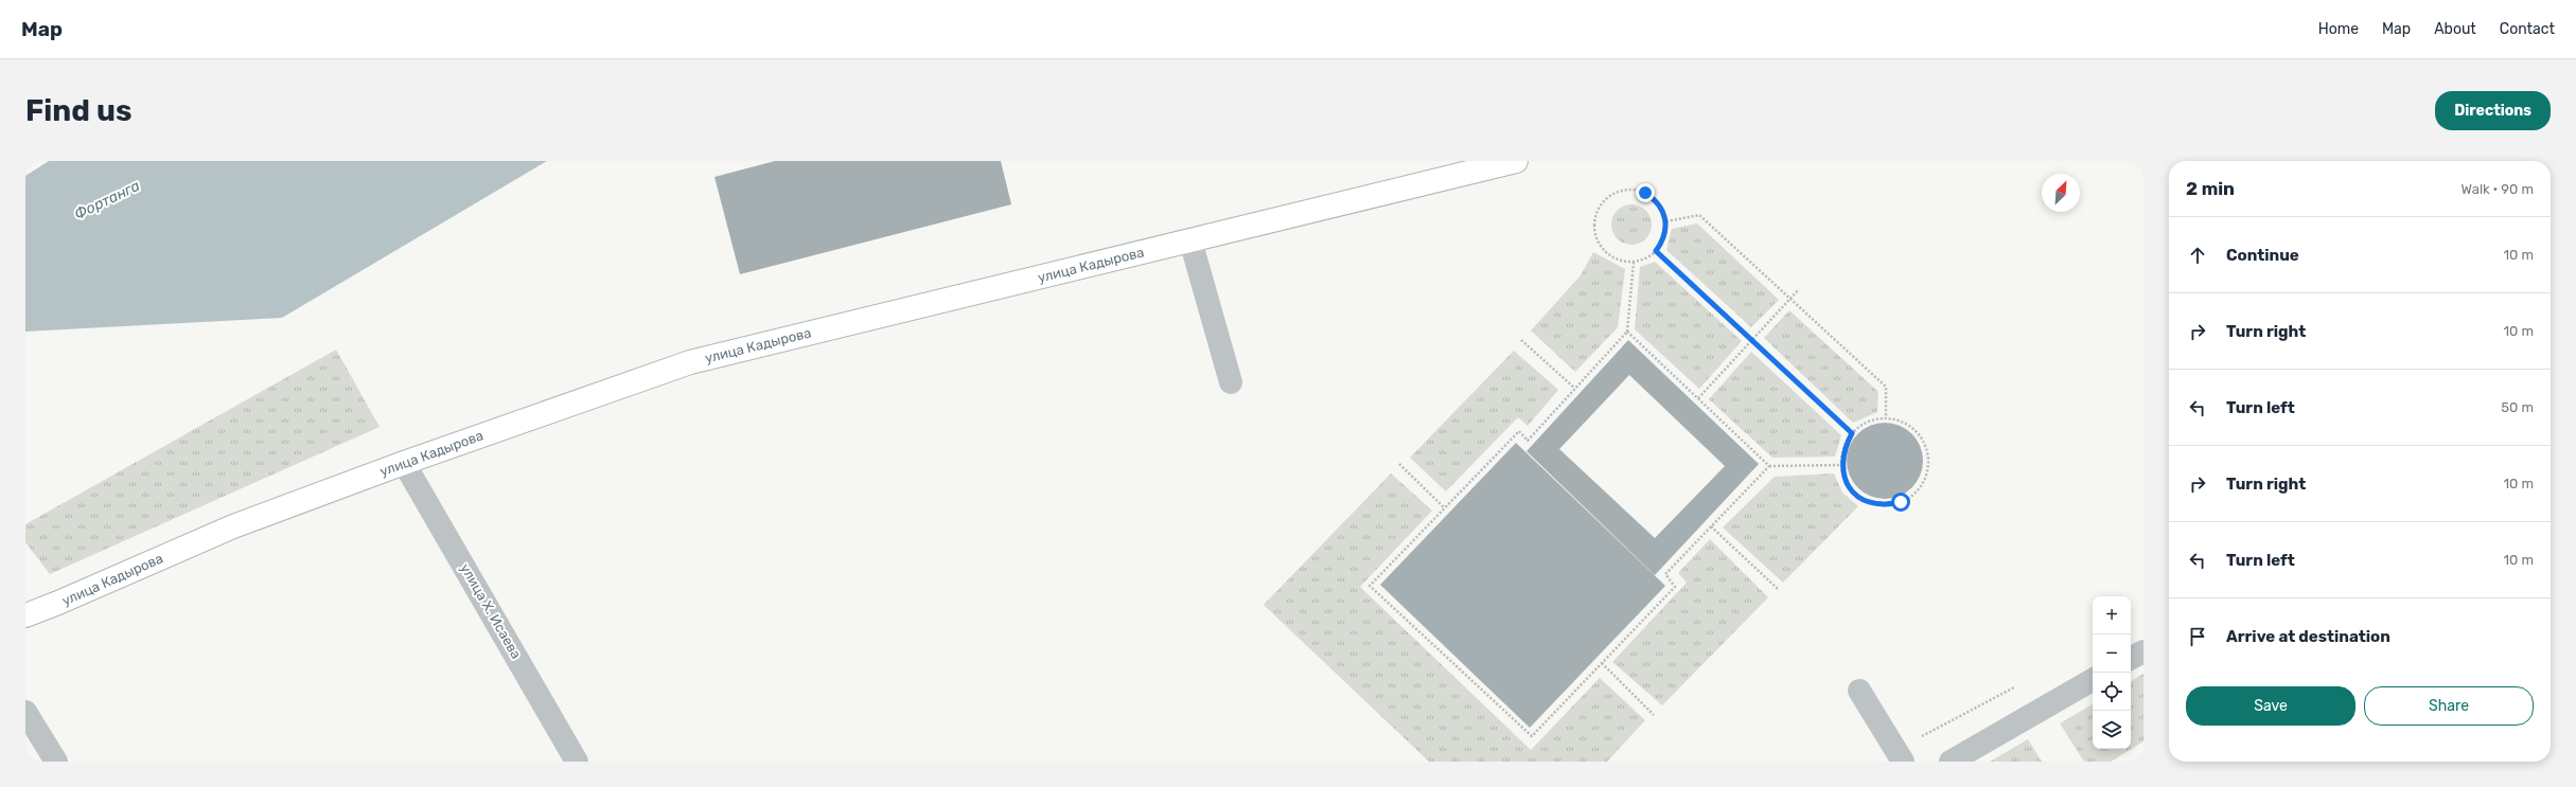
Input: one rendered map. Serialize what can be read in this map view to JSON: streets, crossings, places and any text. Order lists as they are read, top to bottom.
{
  "streets": {
    "main road": ["улица Кадырова"],
    "street": ["улица Х. Исаева"]
  },
  "crossings": [
    ["улица Кадырова", "улица Х. Исаева"]
  ],
  "water": ["Фортанга"],
  "north": "top right",
  "page": {
    "header": "Map",
    "nav": [
      "Home",
      "Map",
      "About",
      "Contact"
    ],
    "buttons": [
      "Directions",
      ["Save", "Share"]
    ],
    "title": "Find us",
    "heading": ["2 min", "Walk · 90 m"],
    "list": [
      ["Continue", "10 m"],
      ["Turn right", "10 m"],
      ["Turn left", "50 m"],
      ["Turn right", "10 m"],
      ["Turn left", "10 m"],
      "Arrive at destination"
    ],
    "map_buttons": ["+", "−"]
  }
}
